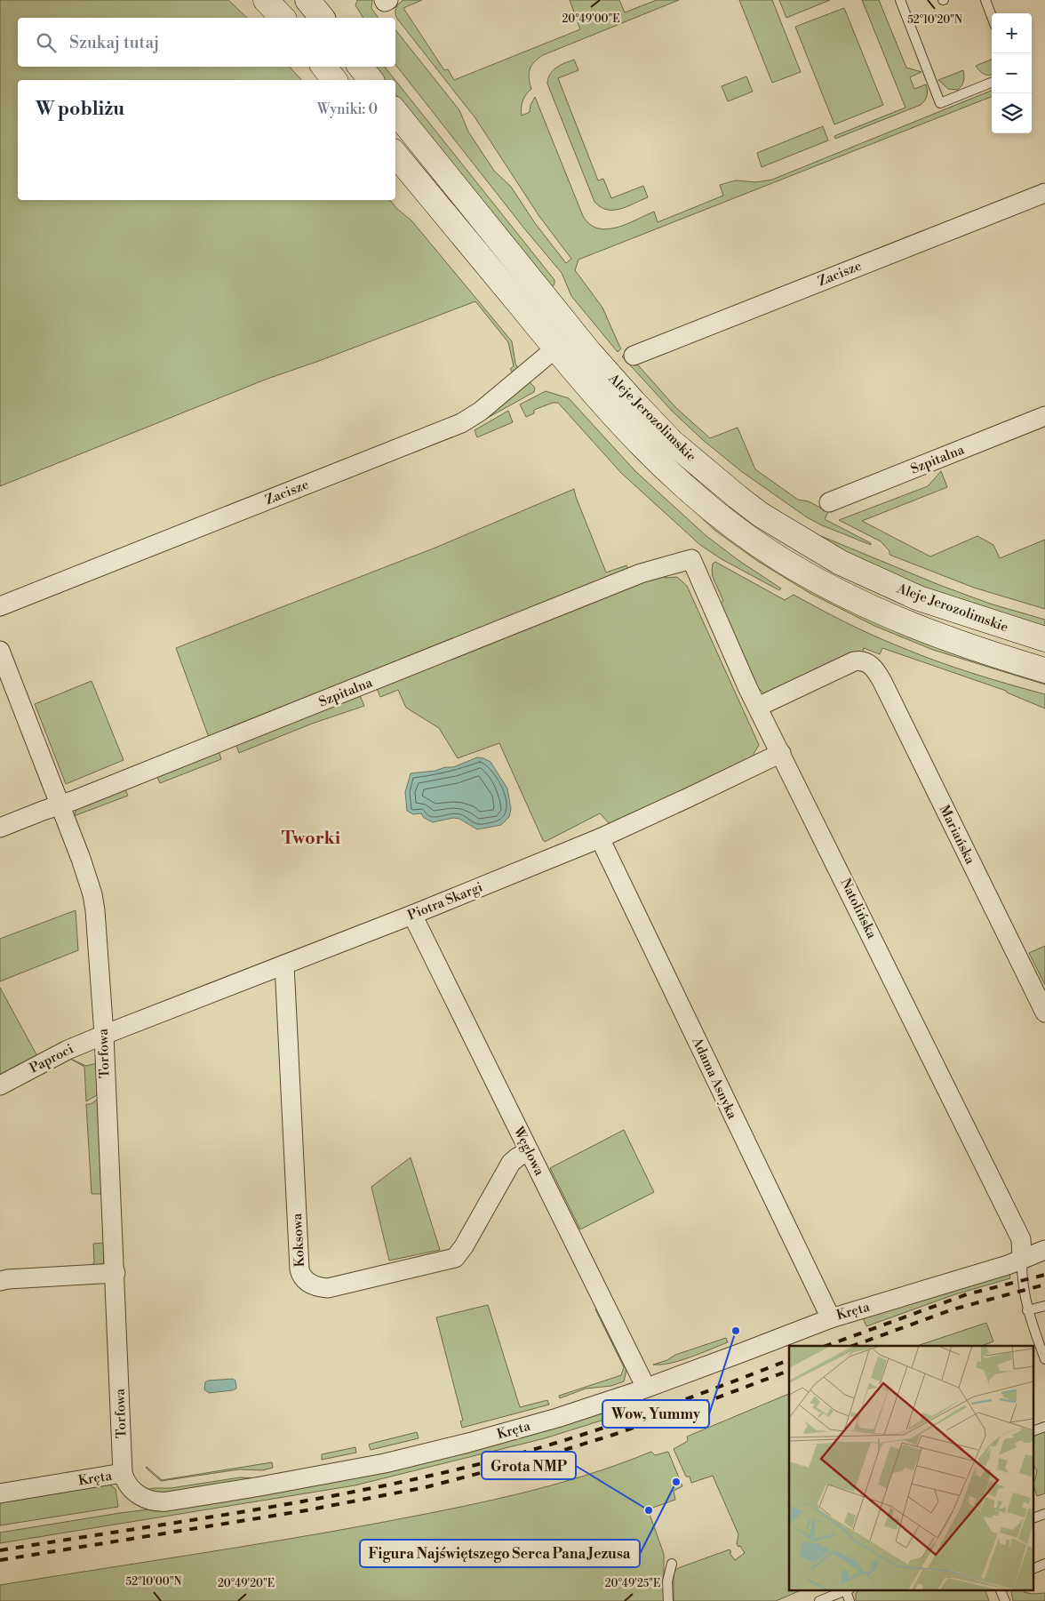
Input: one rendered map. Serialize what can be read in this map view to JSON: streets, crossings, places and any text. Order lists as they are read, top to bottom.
{
  "streets": {
    "main road": ["Aleje Jerozolimskie"],
    "street": [
      "Zacisze",
      "Szpitalna",
      "Mariańska",
      "Piotra Skargi",
      "Natolińska",
      "Torfowa",
      "Paproci",
      "Adama Asnyka",
      "Węglowa",
      "Koksowa",
      "Kręta"
    ]
  },
  "crossings": [
    ["Zacisze", "Aleje Jerozolimskie"],
    ["Szpitalna", "Natolińska"],
    ["Szpitalna", "Torfowa"],
    ["Mariańska", "Natolińska"],
    ["Piotra Skargi", "Natolińska"],
    ["Piotra Skargi", "Torfowa"],
    ["Piotra Skargi", "Paproci"],
    ["Piotra Skargi", "Adama Asnyka"],
    ["Piotra Skargi", "Węglowa"],
    ["Piotra Skargi", "Koksowa"],
    ["Natolińska", "Kręta"],
    ["Torfowa", "Paproci"],
    ["Torfowa", "Kręta"],
    ["Adama Asnyka", "Kręta"],
    ["Węglowa", "Koksowa"],
    ["Węglowa", "Kręta"]
  ],
  "districts": ["Tworki"],
  "places": ["Wow, Yummy", "Figura Najświętszego Serca Pana Jezusa", "Grota NMP"],
  "page": {
    "map_buttons": ["+", "−"],
    "search": "Szukaj tutaj",
    "heading": ["W pobliżu", "Wyniki: 0"]
  },
  "coordinates": [
    "20°49'00\"E",
    "52°10'20\"N",
    "52°10'00\"N",
    "20°49'20\"E",
    "20°49'25\"E"
  ]
}
